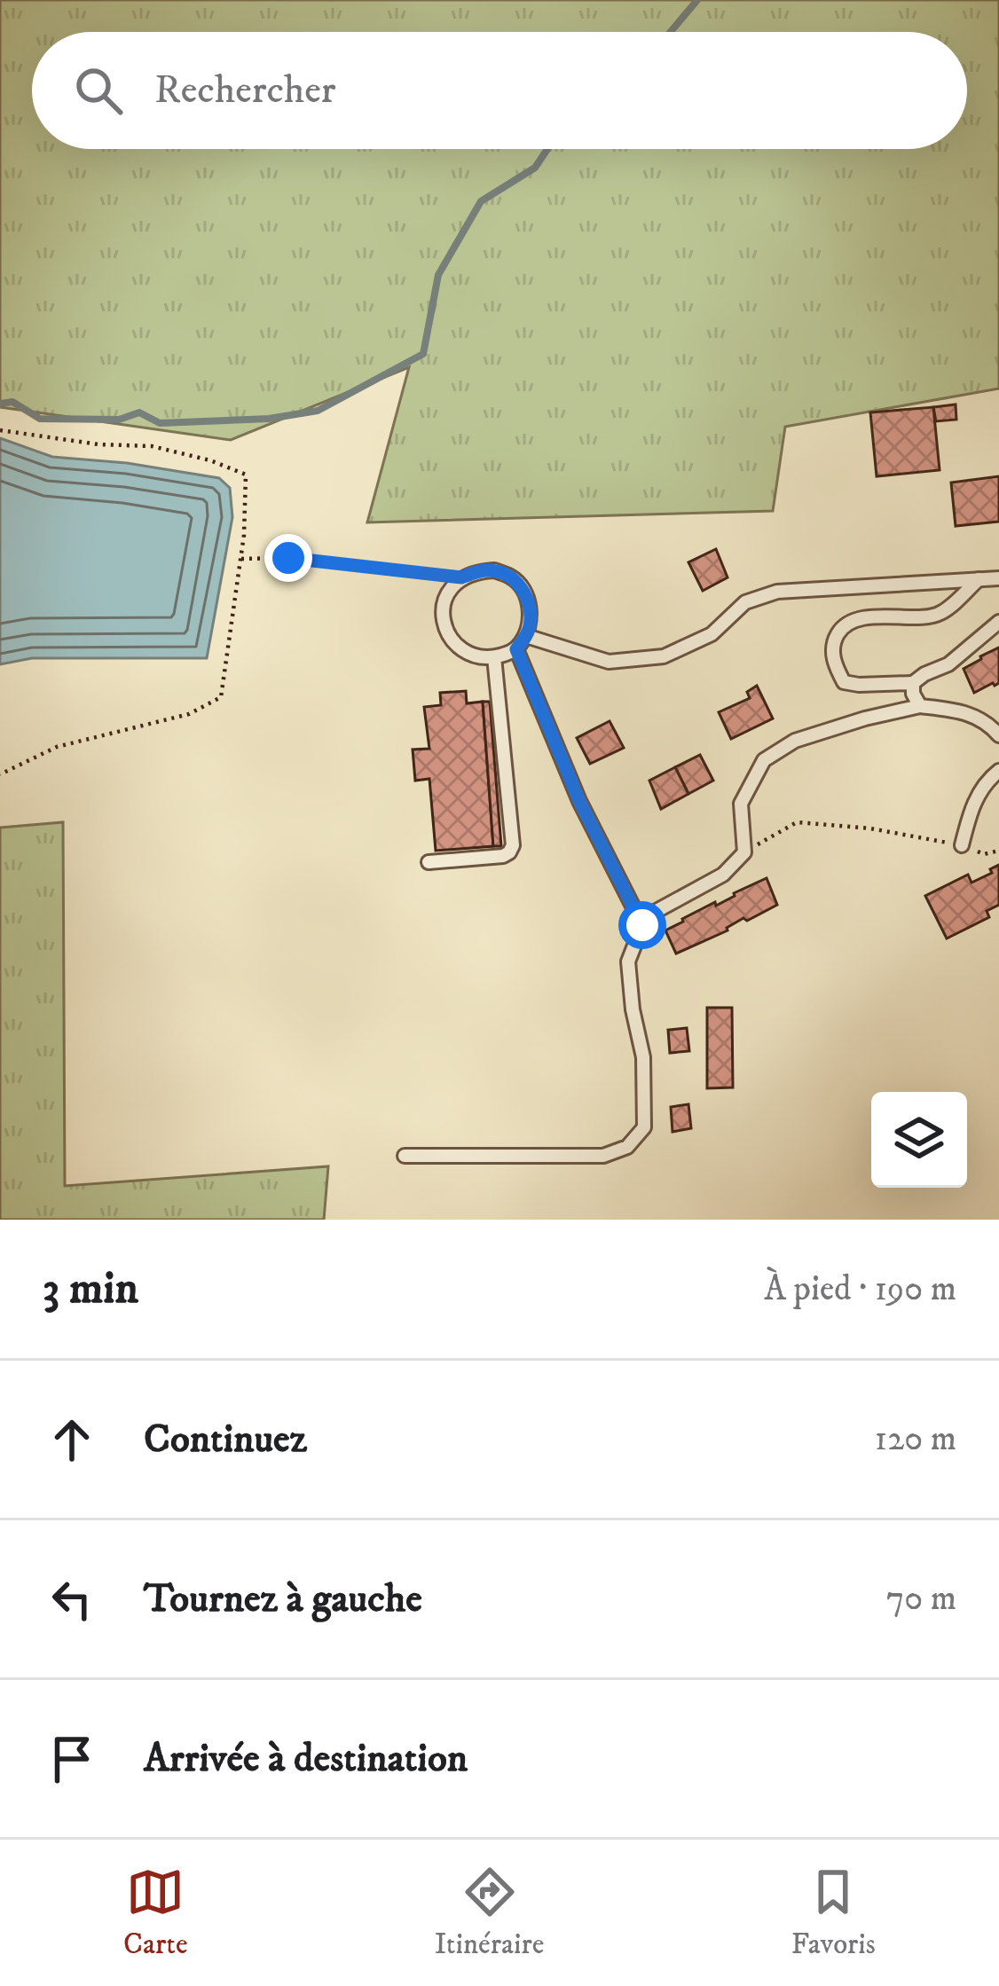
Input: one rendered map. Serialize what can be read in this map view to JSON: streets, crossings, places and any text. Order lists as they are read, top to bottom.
{
  "page": {
    "search": "Rechercher",
    "heading": ["3 min", "À pied · 190 m"],
    "list": [
      ["Continuez", "120 m"],
      ["Tournez à gauche", "70 m"],
      "Arrivée à destination"
    ],
    "nav": ["Carte", "Itinéraire", "Favoris"]
  }
}
